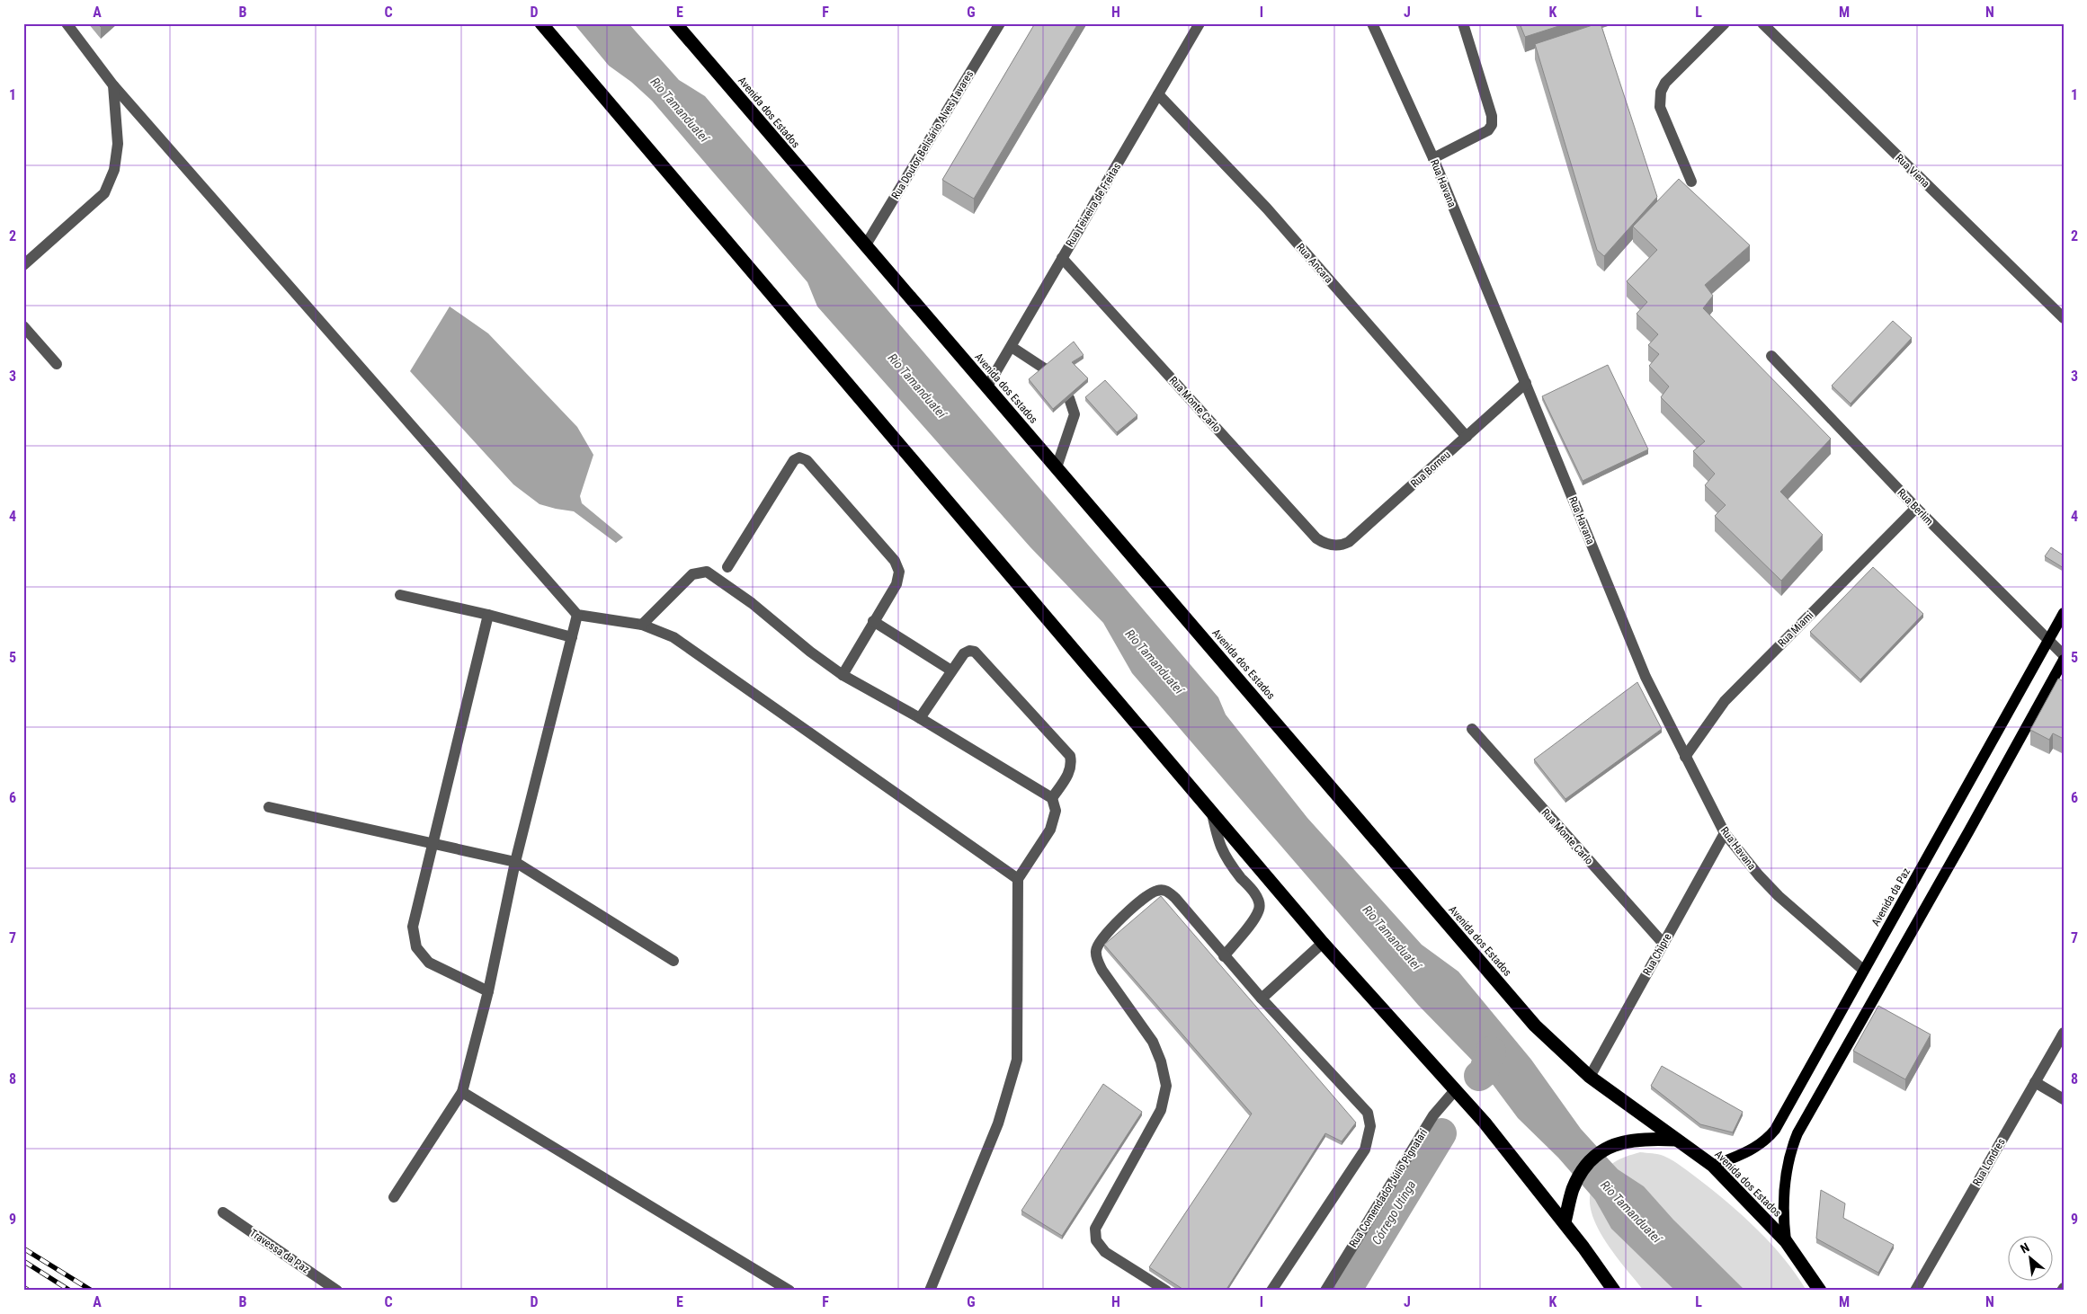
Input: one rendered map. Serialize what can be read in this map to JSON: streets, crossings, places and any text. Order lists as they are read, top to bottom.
{
  "streets": {
    "highway": ["Avenida dos Estados"],
    "main road": ["Avenida da Paz"],
    "street": [
      "Rua Doutor Belisário Alves Tavares",
      "Rua Viena",
      "Rua Havana",
      "Rua Teixeira de Freitas",
      "Rua Ancara",
      "Rua Monte Carlo",
      "Rua Borneu",
      "Rua Berlim",
      "Rua Miami",
      "Rua Chipre",
      "Rua Londres",
      "Rua Comendador Júlio Pignatari",
      "Travessa da Paz"
    ]
  },
  "crossings": [
    ["Avenida dos Estados", "Rua Doutor Belisário Alves Tavares"],
    ["Avenida dos Estados", "Rua Teixeira de Freitas"],
    ["Avenida dos Estados", "Avenida da Paz"],
    ["Avenida dos Estados", "Rua Chipre"],
    ["Rua Havana", "Rua Borneu"],
    ["Rua Havana", "Rua Miami"],
    ["Rua Havana", "Avenida da Paz"],
    ["Rua Havana", "Rua Chipre"],
    ["Rua Teixeira de Freitas", "Rua Ancara"],
    ["Rua Teixeira de Freitas", "Rua Monte Carlo"],
    ["Rua Ancara", "Rua Borneu"],
    ["Rua Monte Carlo", "Rua Borneu"],
    ["Rua Monte Carlo", "Rua Chipre"],
    ["Rua Berlim", "Rua Miami"],
    ["Rua Berlim", "Avenida da Paz"]
  ],
  "water": ["Rio Tamanduateí", "Córrego Utinga"],
  "north": "top left",
  "grid": {
    "columns": [
      "A",
      "B",
      "C",
      "D",
      "E",
      "F",
      "G",
      "H",
      "I",
      "J",
      "K",
      "L",
      "M",
      "N"
    ],
    "rows": [
      "1",
      "2",
      "3",
      "4",
      "5",
      "6",
      "7",
      "8",
      "9"
    ]
  }
}
